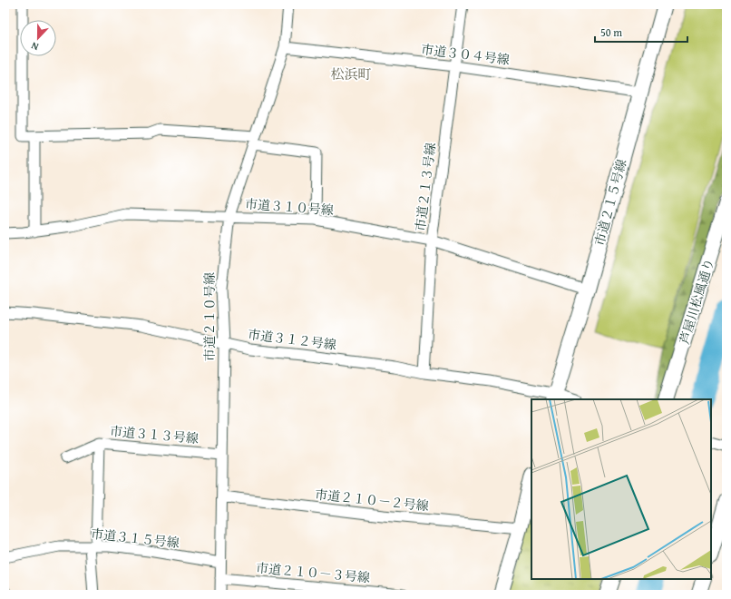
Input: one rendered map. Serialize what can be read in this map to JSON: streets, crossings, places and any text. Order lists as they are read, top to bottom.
{
  "streets": {
    "street": [
      "市道３０４号線",
      "市道２１３号線",
      "市道２１５号線",
      "市道３１０号線",
      "芦屋川松風通り",
      "市道２１０号線",
      "市道３１２号線",
      "市道３１３号線",
      "市道２１０－２号線",
      "市道３１５号線",
      "市道２１０－３号線"
    ]
  },
  "crossings": [
    ["市道３０４号線", "市道２１３号線"],
    ["市道３０４号線", "市道２１５号線"],
    ["市道３０４号線", "市道２１０号線"],
    ["市道２１３号線", "市道３１０号線"],
    ["市道２１３号線", "市道３１２号線"],
    ["市道２１５号線", "市道３１０号線"],
    ["市道２１５号線", "市道３１２号線"],
    ["市道３１０号線", "市道２１０号線"],
    ["市道２１０号線", "市道３１２号線"],
    ["市道２１０号線", "市道３１３号線"],
    ["市道２１０号線", "市道２１０－２号線"],
    ["市道２１０号線", "市道３１５号線"],
    ["市道２１０号線", "市道２１０－３号線"]
  ],
  "districts": ["松浜町"],
  "scale_bar": "50 m",
  "north": "bottom"
}
